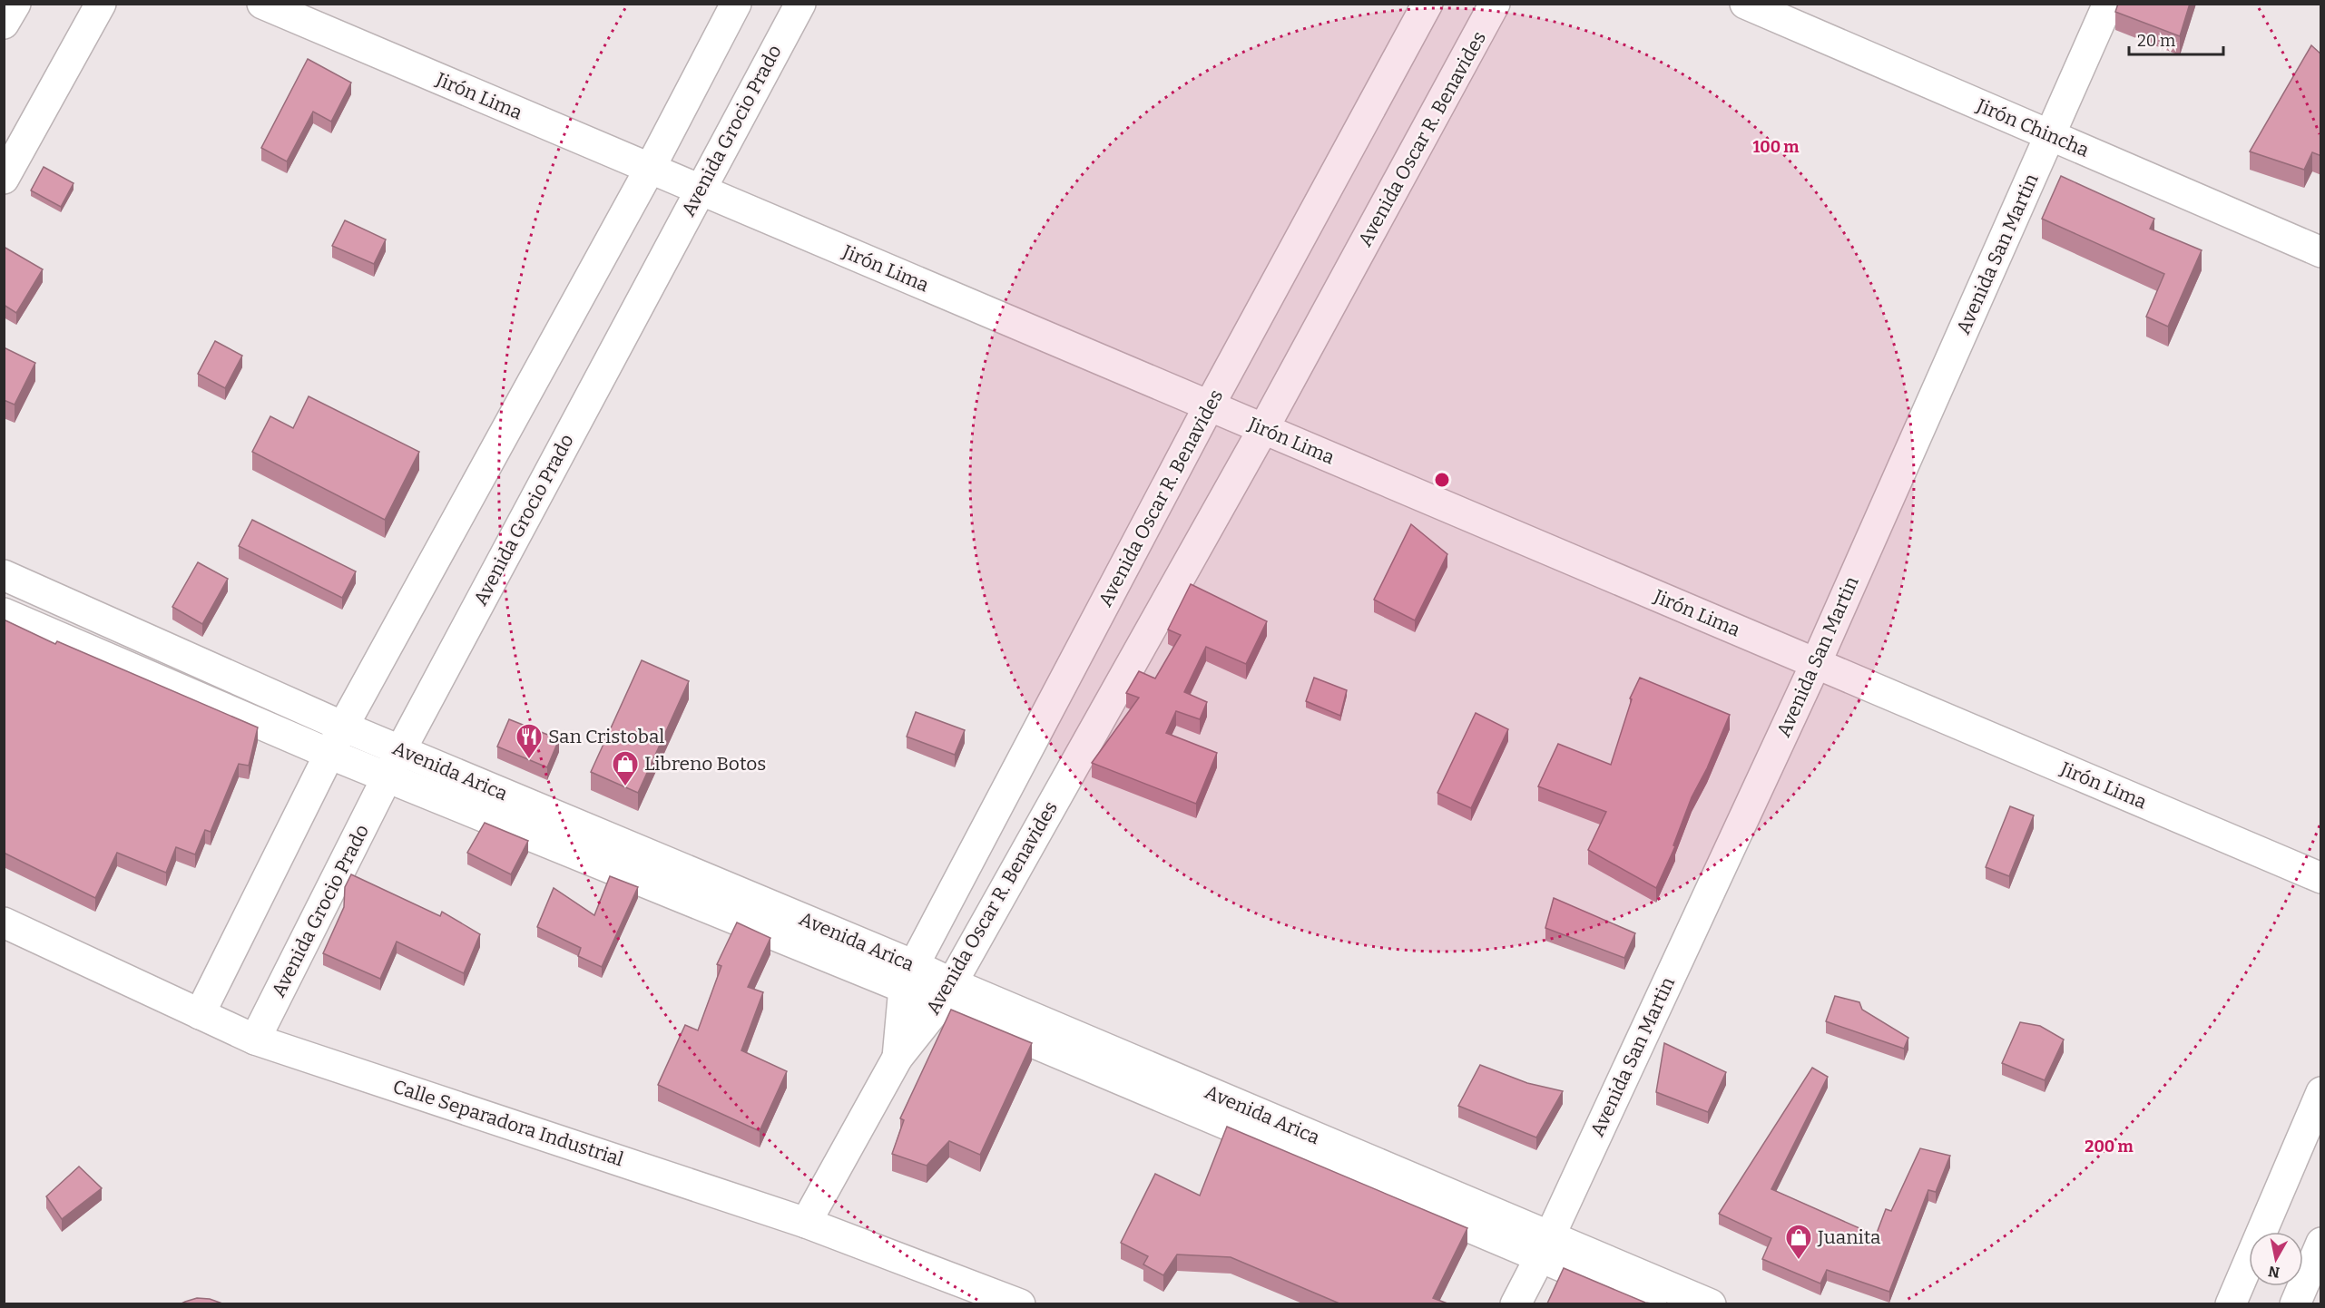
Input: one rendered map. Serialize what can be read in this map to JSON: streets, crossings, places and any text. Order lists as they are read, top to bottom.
{
  "streets": {
    "street": [
      "Jirón Lima",
      "Jirón Chincha",
      "Avenida Grocio Prado",
      "Avenida Oscar R. Benavides",
      "Avenida San Martin",
      "Avenida Arica",
      "Calle Separadora Industrial"
    ]
  },
  "crossings": [
    ["Jirón Lima", "Avenida Grocio Prado"],
    ["Jirón Lima", "Avenida Oscar R. Benavides"],
    ["Jirón Lima", "Avenida San Martin"],
    ["Jirón Chincha", "Avenida San Martin"],
    ["Avenida Grocio Prado", "Avenida Arica"],
    ["Avenida Grocio Prado", "Calle Separadora Industrial"],
    ["Avenida Oscar R. Benavides", "Avenida Arica"],
    ["Avenida San Martin", "Avenida Arica"]
  ],
  "places": {
    "restaurant": ["San Cristobal"],
    "shop": ["Libreno Botos", "Juanita"]
  },
  "scale_bar": "20 m",
  "north": "bottom",
  "rings": ["100 m", "200 m"]
}
